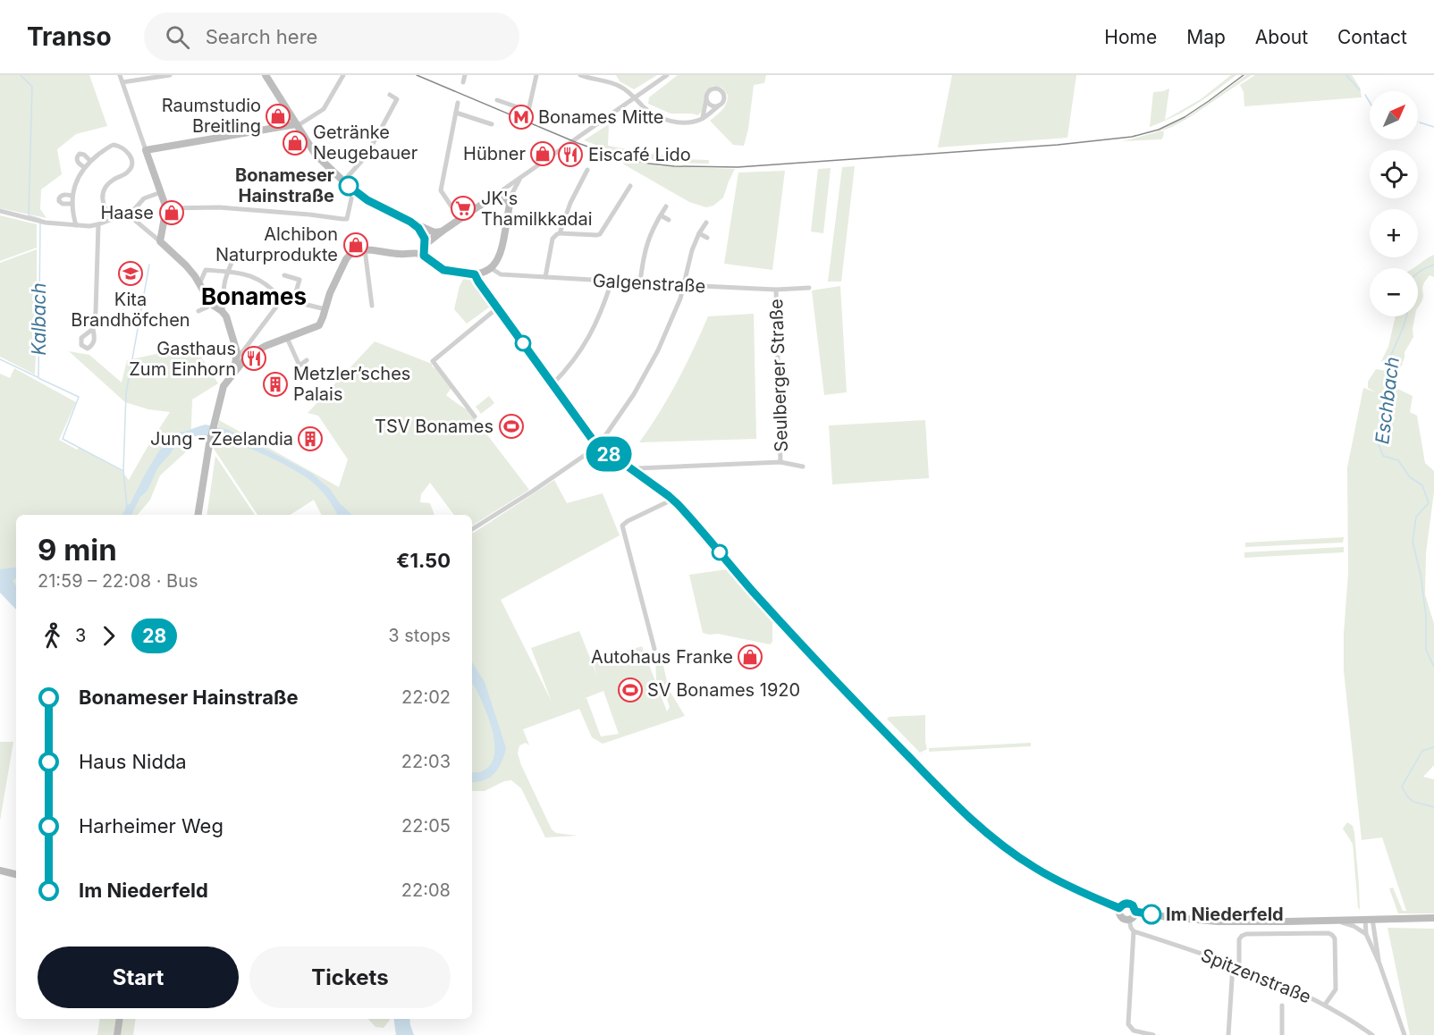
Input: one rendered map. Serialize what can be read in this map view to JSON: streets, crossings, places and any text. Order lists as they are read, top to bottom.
{
  "streets": {
    "street": ["Galgenstraße", "Seulberger Straße", "Spitzenstraße"]
  },
  "crossings": [
    ["Galgenstraße", "Seulberger Straße"]
  ],
  "districts": ["Bonames"],
  "water": ["Kalbach", "Eschbach"],
  "places": {
    "shop": [
      "Raumstudio Breitling",
      "Getränke Neugebauer",
      "Hübner",
      "Haase",
      "Alchibon Naturprodukte",
      "Autohaus Franke"
    ],
    "metro station": ["Bonames Mitte"],
    "restaurant": ["Eiscafé Lido", "Gasthaus Zum Einhorn"],
    "other": ["Bonameser Hainstraße", "Im Niederfeld"],
    "supermarket": ["JK's Thamilkkadai"],
    "school or university": ["Kita Brandhöfchen"],
    "building": ["Metzler’sches Palais", "Jung - Zeelandia"],
    "sports": ["TSV Bonames", "SV Bonames 1920"]
  },
  "lines": ["bus line 28"],
  "north": "top right",
  "page": {
    "header": "Transo",
    "search": "Search here",
    "nav": [
      "Home",
      "Map",
      "About",
      "Contact"
    ],
    "on_map": "28",
    "map_buttons": ["+", "−"],
    "heading": ["9 min", "21:59 – 22:08 · Bus", "€1.50"],
    "legs": ["3", "28", "3 stops"],
    "list": [
      {
        "name": "Bonameser Hainstraße",
        "value": "22:02"
      },
      {
        "name": "Haus Nidda",
        "value": "22:03"
      },
      {
        "name": "Harheimer Weg",
        "value": "22:05"
      },
      {
        "name": "Im Niederfeld",
        "value": "22:08"
      }
    ],
    "buttons": ["Start", "Tickets"]
  }
}
